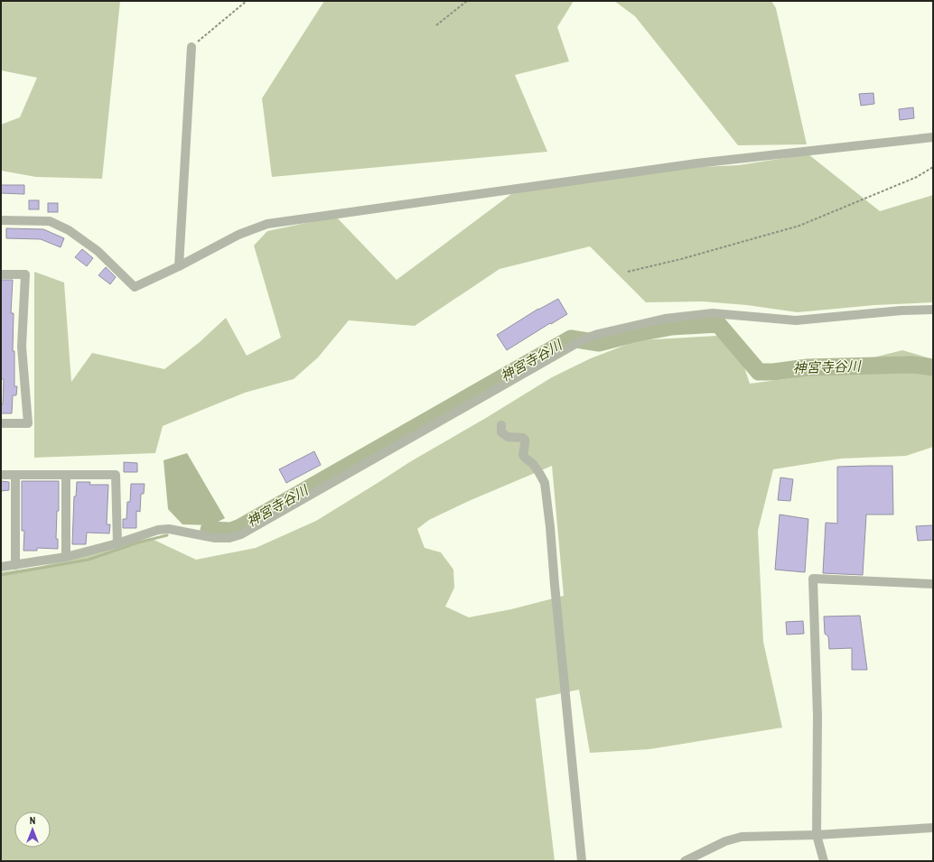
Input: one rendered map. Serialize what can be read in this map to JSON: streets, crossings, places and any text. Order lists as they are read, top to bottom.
{
  "water": ["神宮寺谷川"],
  "north": "top"
}
